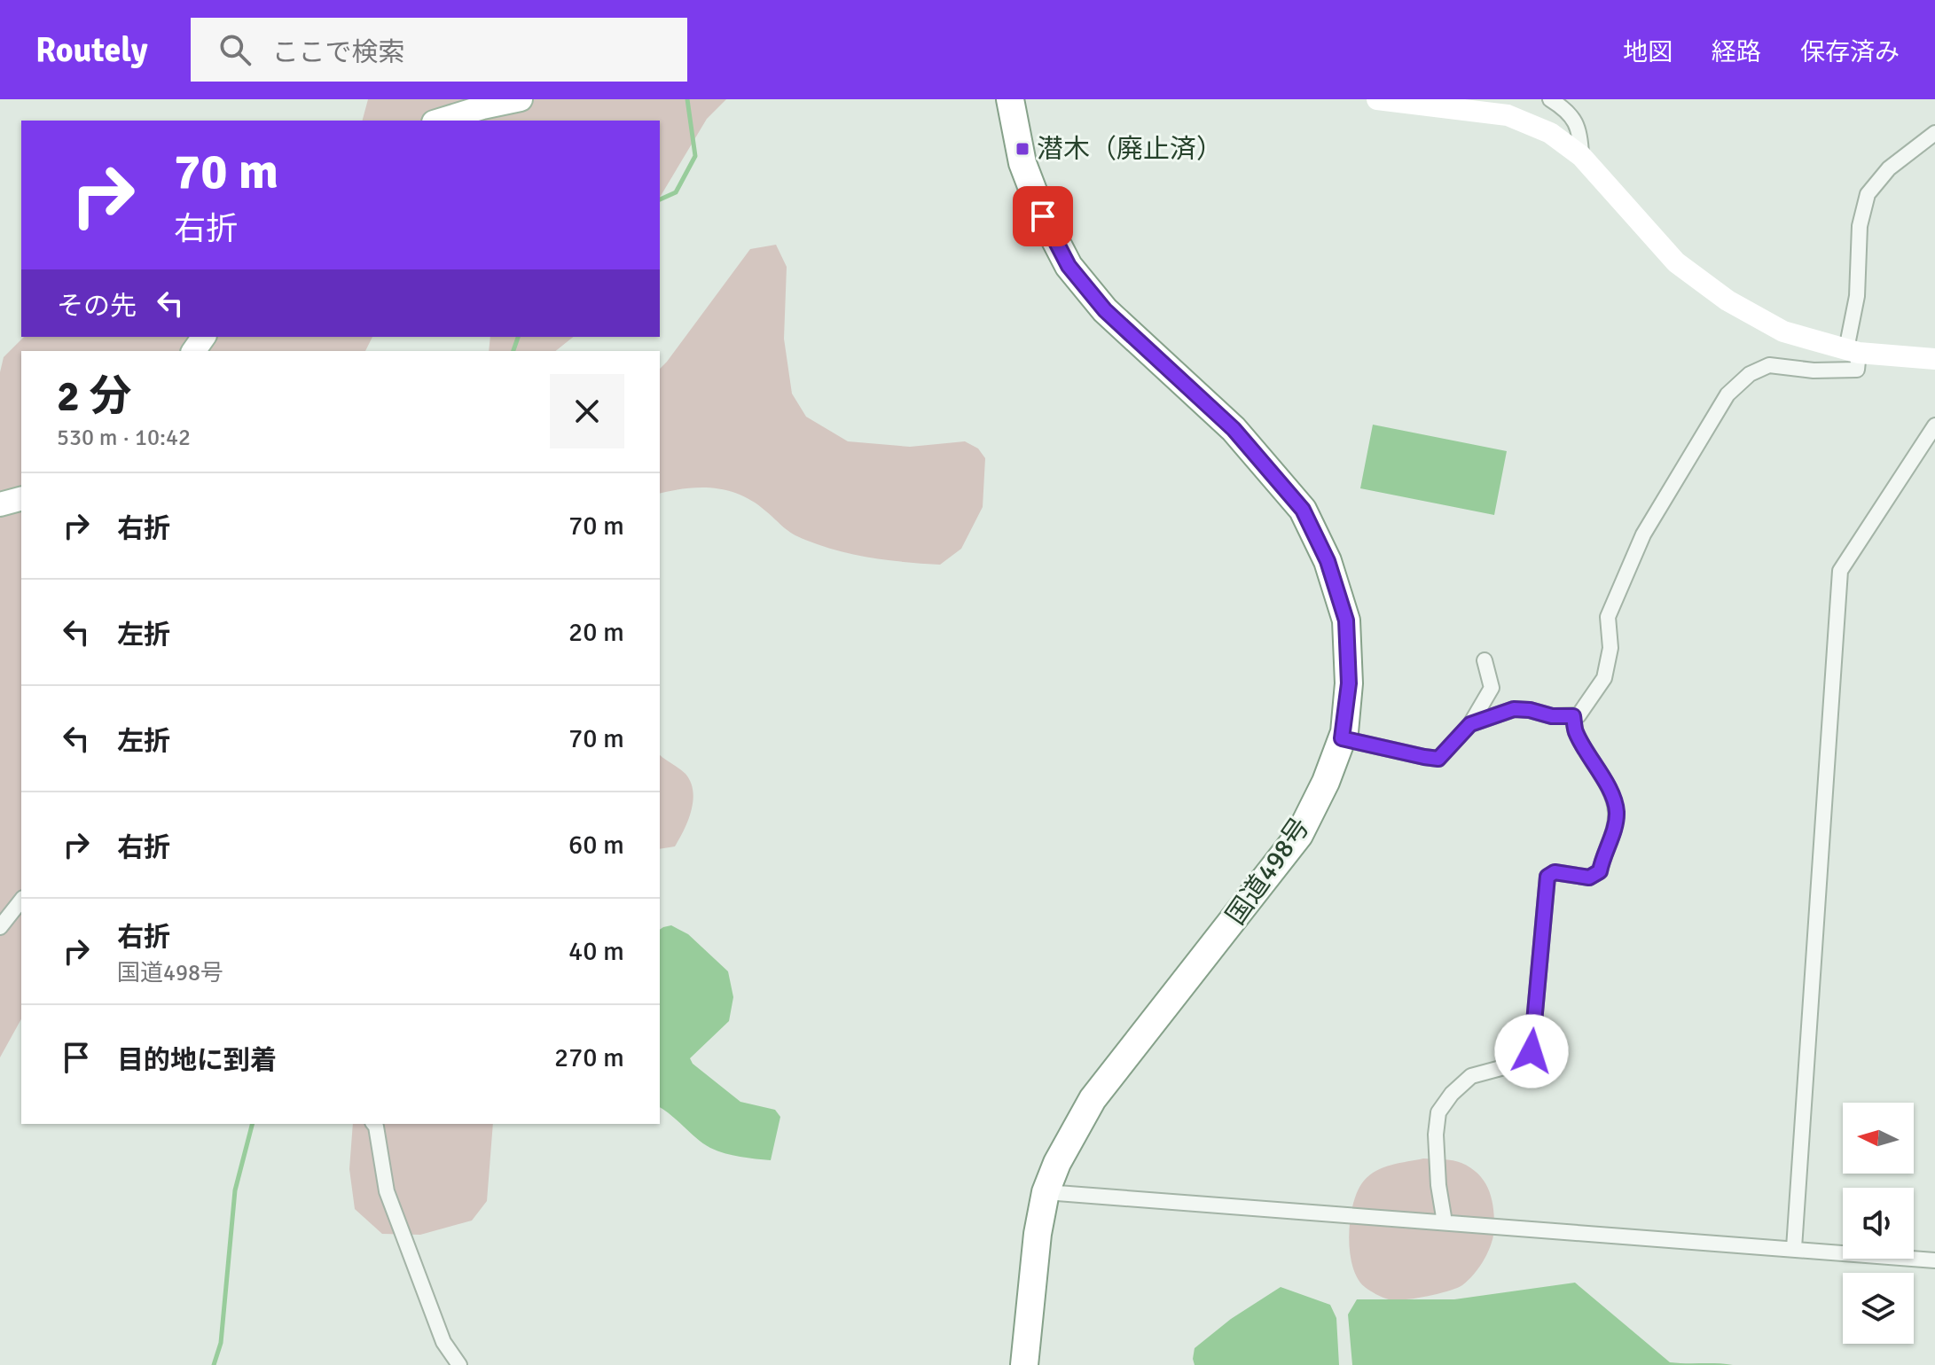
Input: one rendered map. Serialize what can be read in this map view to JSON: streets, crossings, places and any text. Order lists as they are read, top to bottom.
{
  "streets": {
    "highway": ["国道498号"]
  },
  "places": {
    "transit": ["潜木（廃止済）"]
  },
  "north": "left",
  "page": {
    "header": "Routely",
    "search": "ここで検索",
    "nav": ["地図", "経路", "保存済み"],
    "turn": ["70 m", "右折"],
    "then": "その先",
    "heading": ["2 分", "530 m · 10:42"],
    "list": [
      {
        "name": "右折",
        "value": "70 m"
      },
      {
        "name": "左折",
        "value": "20 m"
      },
      {
        "name": "左折",
        "value": "70 m"
      },
      {
        "name": "右折",
        "value": "60 m"
      },
      {
        "name": "右折",
        "note": "国道498号",
        "value": "40 m"
      },
      {
        "name": "目的地に到着",
        "value": "270 m"
      }
    ]
  }
}
